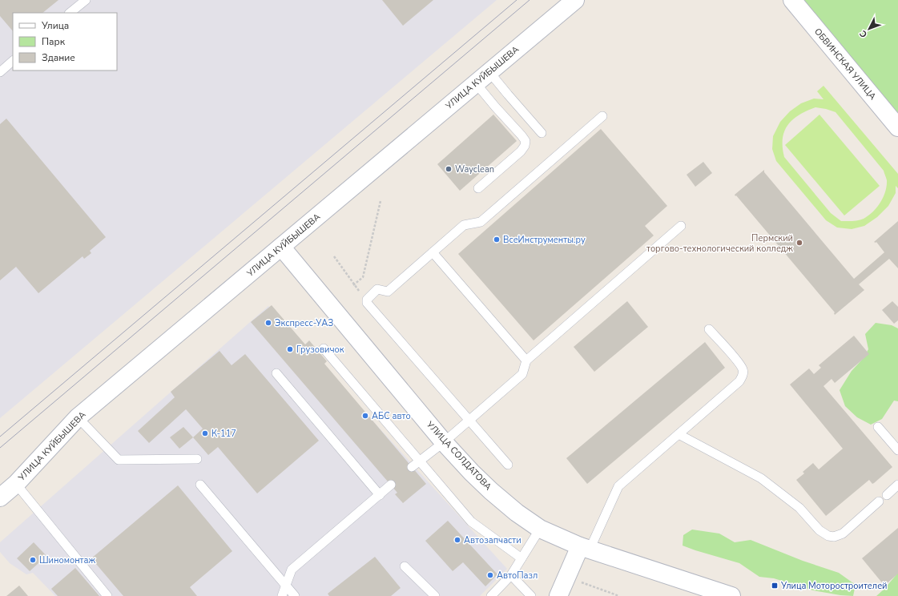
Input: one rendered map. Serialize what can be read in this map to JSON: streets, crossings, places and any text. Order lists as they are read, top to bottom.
{
  "streets": {
    "main road": ["ОБВИНСКАЯ УЛИЦА", "УЛИЦА КУЙБЫШЕВА", "УЛИЦА СОЛДАТОВА"]
  },
  "crossings": [
    ["УЛИЦА КУЙБЫШЕВА", "УЛИЦА СОЛДАТОВА"]
  ],
  "places": {
    "other": [
      "Wayclean",
      "ВсеИнструменты.ру",
      "Пермский торгово-технологический колледж",
      "Экспресс-УАЗ",
      "Грузовичок",
      "АБС авто",
      "К-117",
      "Автозапчасти",
      "Шиномонтаж",
      "АвтоПазл"
    ],
    "transit": ["Улица Моторостроителей"]
  },
  "legend": ["Улица", "Парк", "Здание"],
  "north": "bottom left"
}
